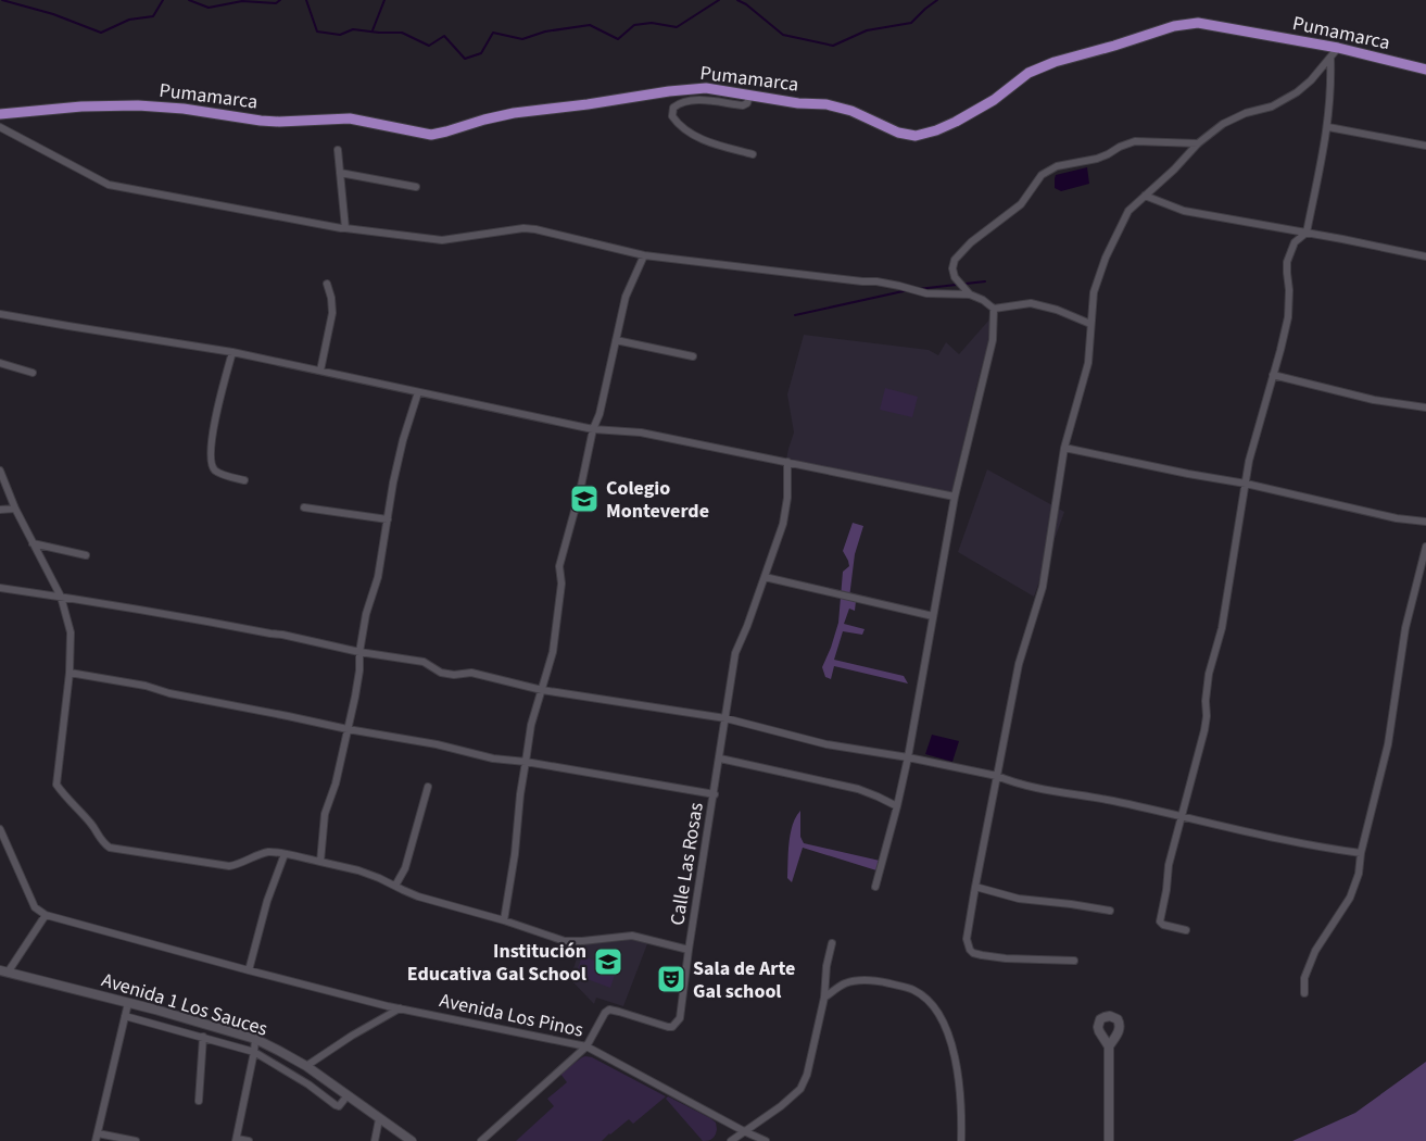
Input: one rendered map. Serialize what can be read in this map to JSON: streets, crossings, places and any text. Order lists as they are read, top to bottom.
{
  "streets": {
    "main road": ["Pumamarca"],
    "street": ["Calle Las Rosas", "Avenida 1 Los Sauces", "Avenida Los Pinos"]
  },
  "crossings": [
    ["Calle Las Rosas", "Avenida Los Pinos"]
  ],
  "places": {
    "school or university": ["Colegio Monteverde", "Institución Educativa Gal School"],
    "theatre": ["Sala de Arte Gal school"]
  }
}
